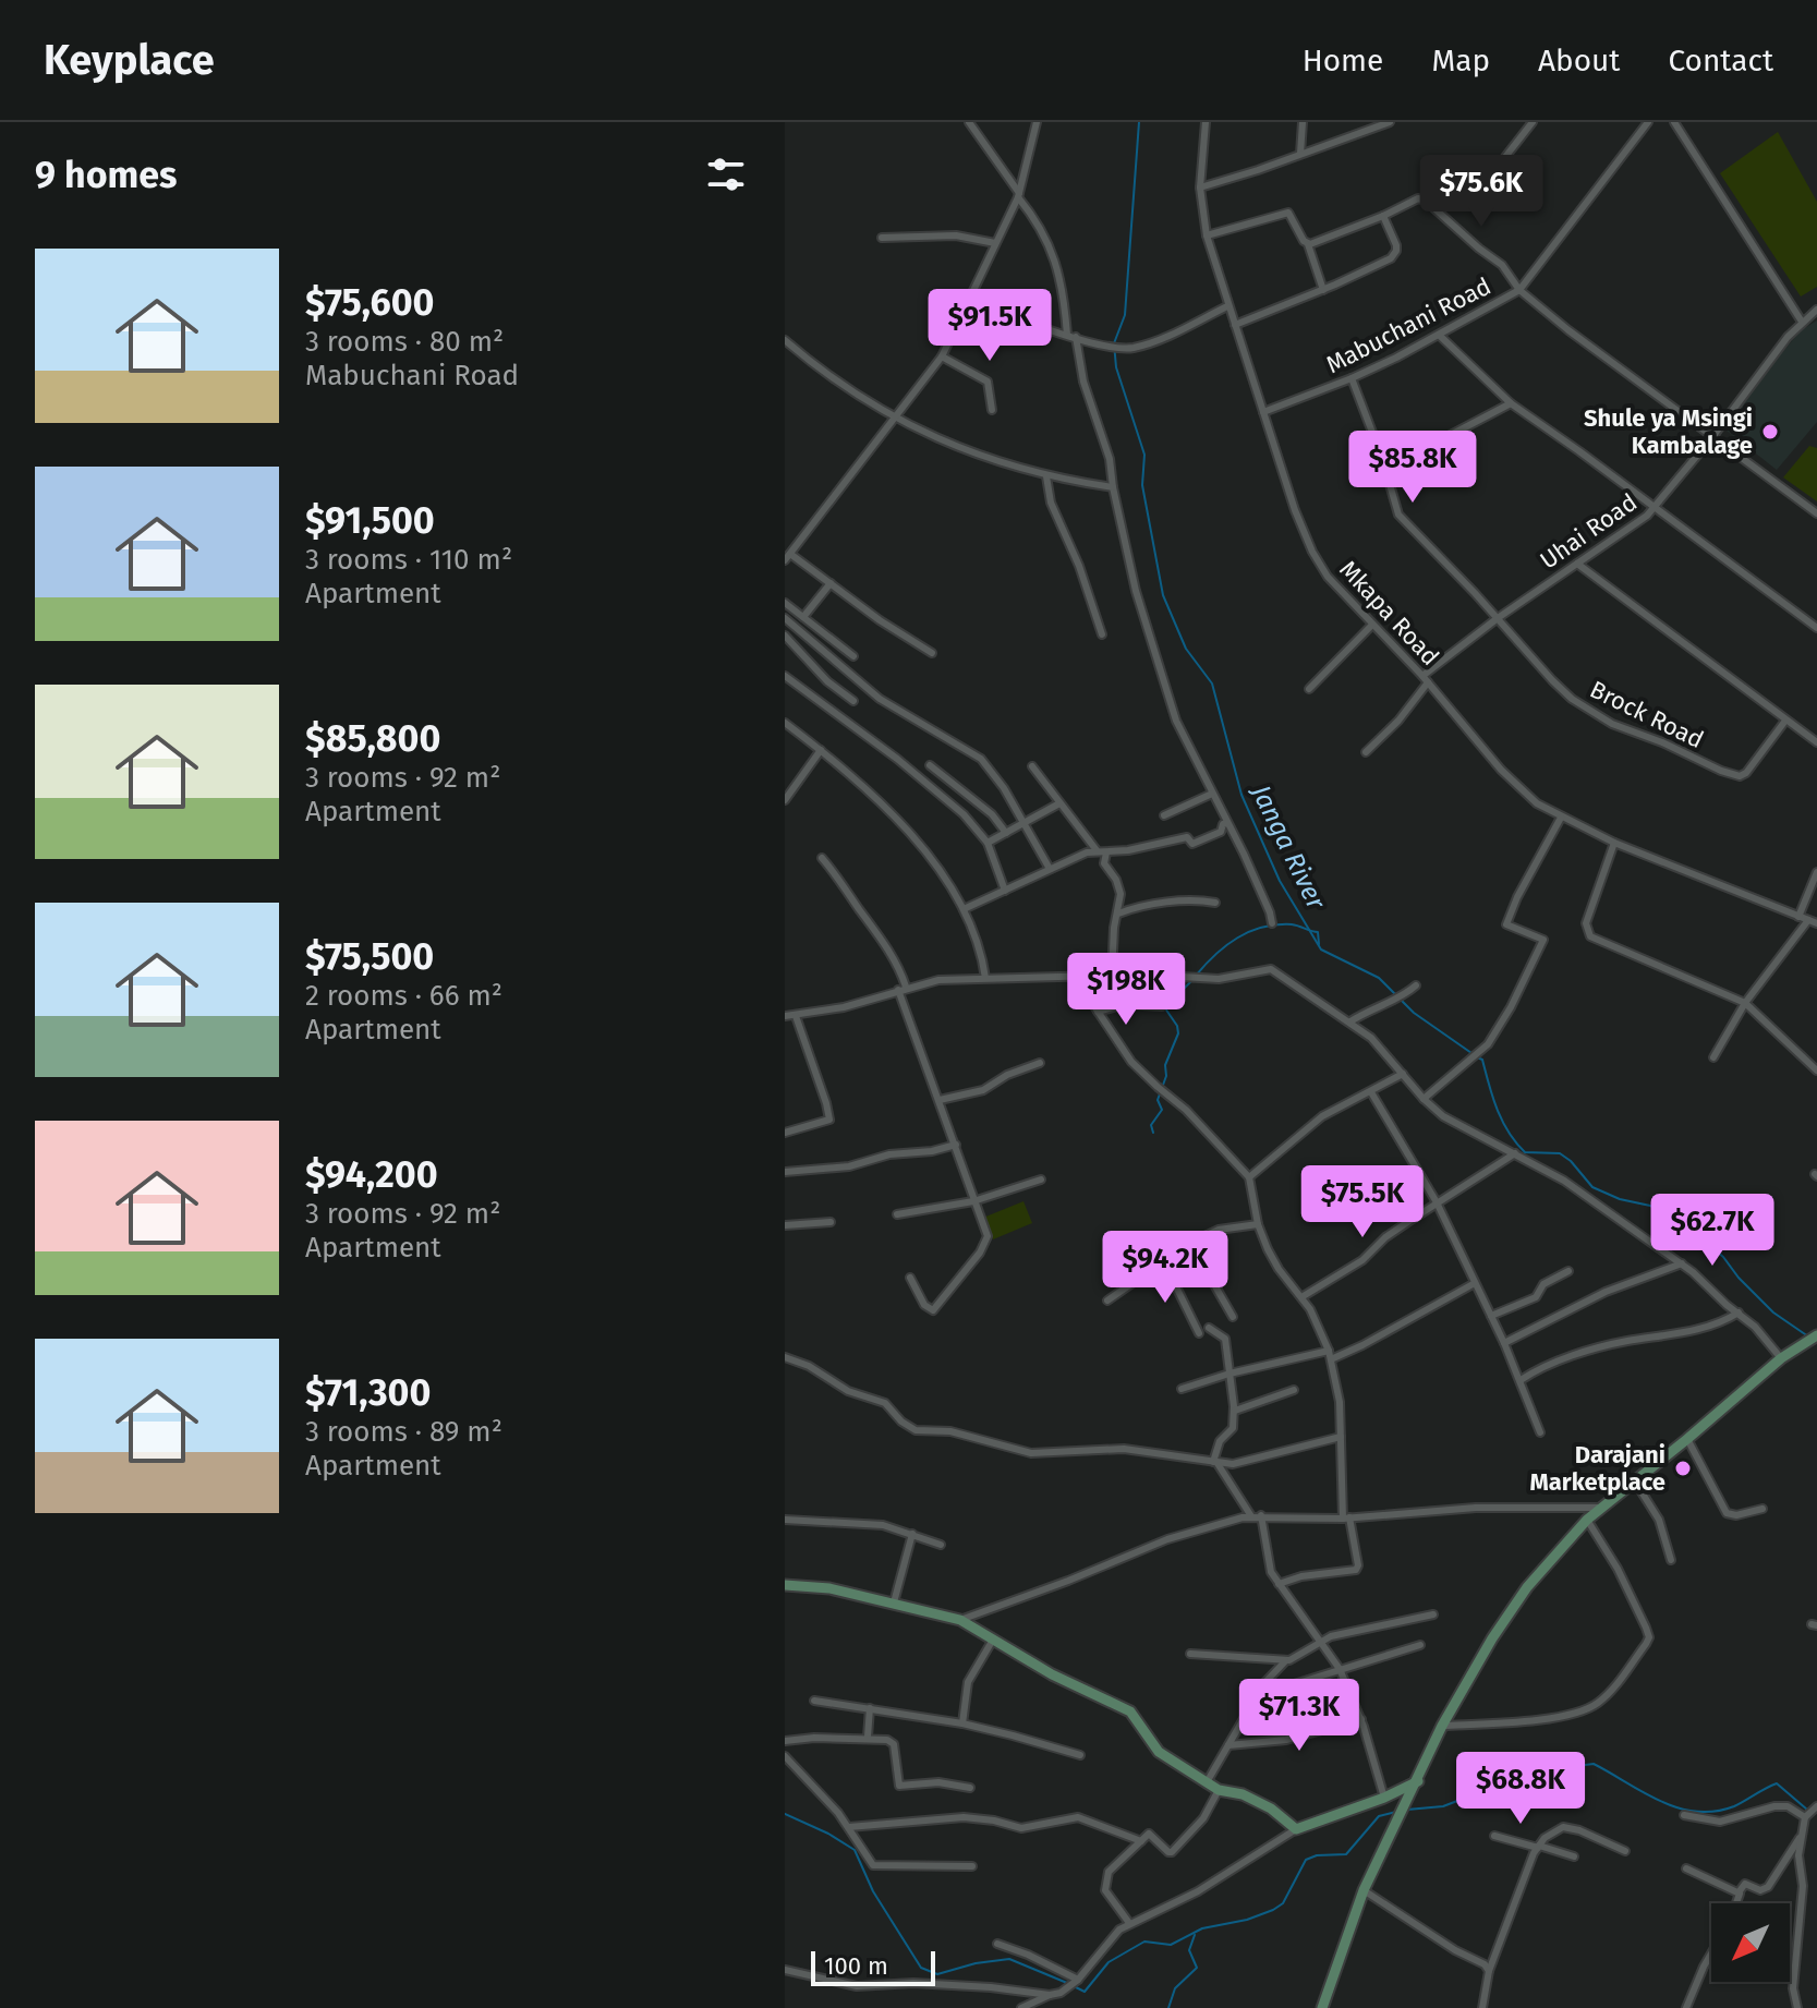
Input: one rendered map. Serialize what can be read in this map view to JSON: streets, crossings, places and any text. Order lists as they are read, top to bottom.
{
  "streets": {
    "street": [
      "Mabuchani Road",
      "Uhai Road",
      "Mkapa Road",
      "Brock Road"
    ]
  },
  "crossings": [
    ["Mabuchani Road", "Mkapa Road"],
    ["Uhai Road", "Mkapa Road"],
    ["Uhai Road", "Brock Road"]
  ],
  "water": ["Janga River"],
  "places": ["Shule ya Msingi Kambalage", "Darajani Marketplace"],
  "scale_bar": "100 m",
  "north": "bottom left",
  "page": {
    "header": "Keyplace",
    "nav": [
      "Home",
      "Map",
      "About",
      "Contact"
    ],
    "heading": "9 homes",
    "price": [
      "$75.6K",
      "$91.5K",
      "$85.8K",
      "$198K",
      "$75.5K",
      "$62.7K",
      "$94.2K",
      "$71.3K",
      "$68.8K"
    ],
    "list": [
      {
        "name": "$75,600",
        "note": "3 rooms · 80 m² · Mabuchani Road"
      },
      {
        "name": "$91,500",
        "note": "3 rooms · 110 m² · Apartment"
      },
      {
        "name": "$85,800",
        "note": "3 rooms · 92 m² · Apartment"
      },
      {
        "name": "$75,500",
        "note": "2 rooms · 66 m² · Apartment"
      },
      {
        "name": "$94,200",
        "note": "3 rooms · 92 m² · Apartment"
      },
      {
        "name": "$71,300",
        "note": "3 rooms · 89 m² · Apartment"
      }
    ],
    "scale": "100 m"
  }
}
